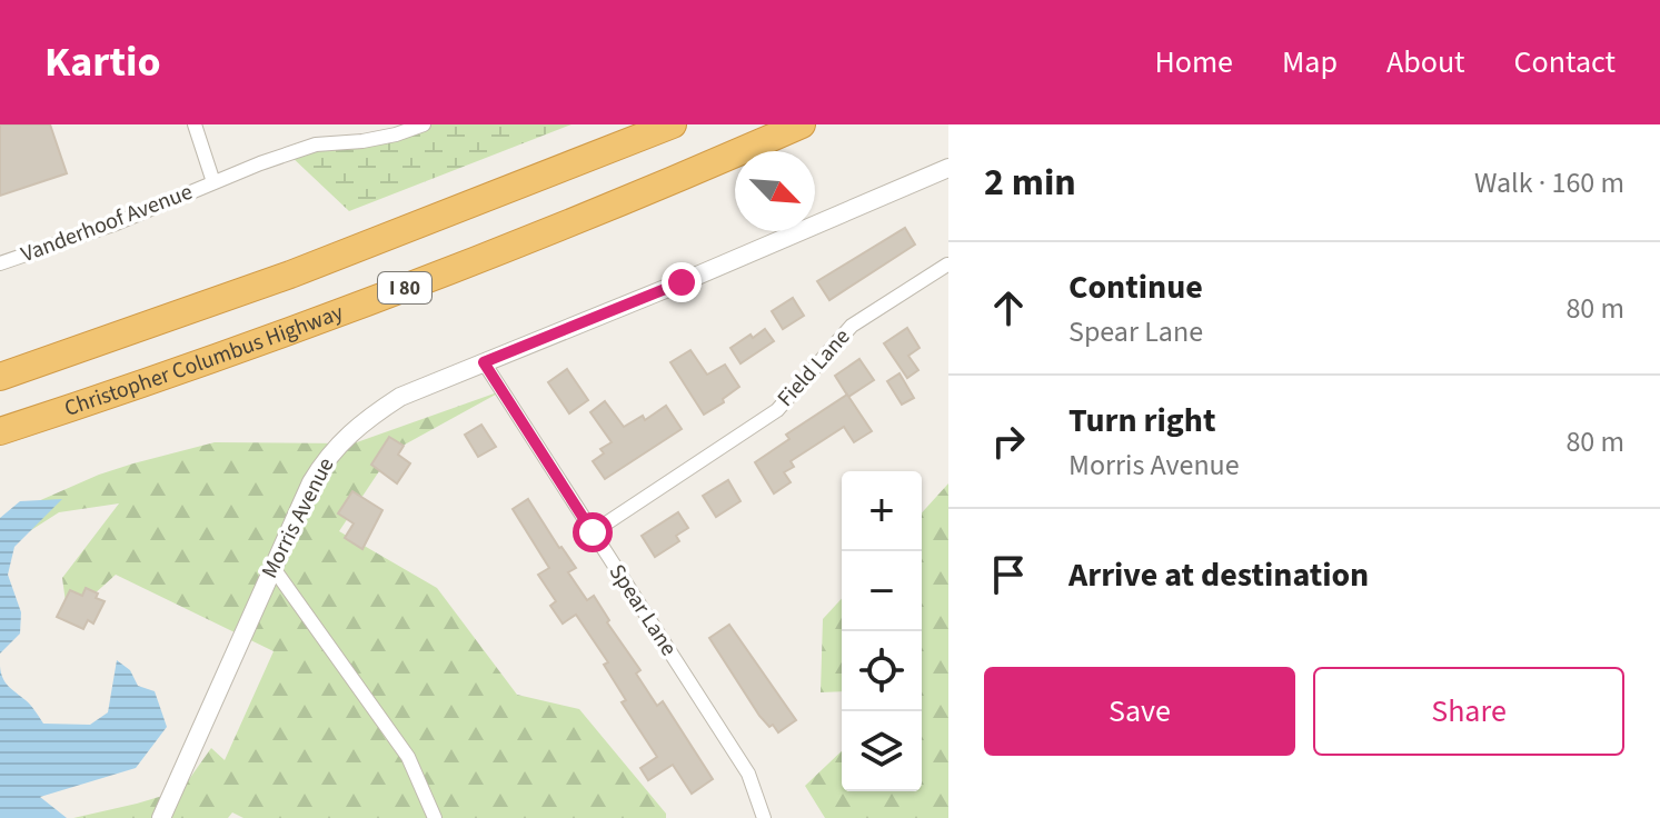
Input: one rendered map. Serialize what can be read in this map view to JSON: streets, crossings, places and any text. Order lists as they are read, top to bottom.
{
  "streets": {
    "highway": ["I 80", "Christopher Columbus Highway"],
    "street": [
      "Vanderhoof Avenue",
      "Field Lane",
      "Morris Avenue",
      "Spear Lane"
    ]
  },
  "crossings": [
    ["Field Lane", "Spear Lane"],
    ["Morris Avenue", "Spear Lane"]
  ],
  "north": "bottom right",
  "page": {
    "header": "Kartio",
    "nav": [
      "Home",
      "Map",
      "About",
      "Contact"
    ],
    "heading": ["2 min", "Walk · 160 m"],
    "list": [
      ["Continue", "Spear Lane", "80 m"],
      ["Turn right", "Morris Avenue", "80 m"],
      "Arrive at destination"
    ],
    "map_buttons": ["+", "−"],
    "buttons": ["Save", "Share"]
  }
}
